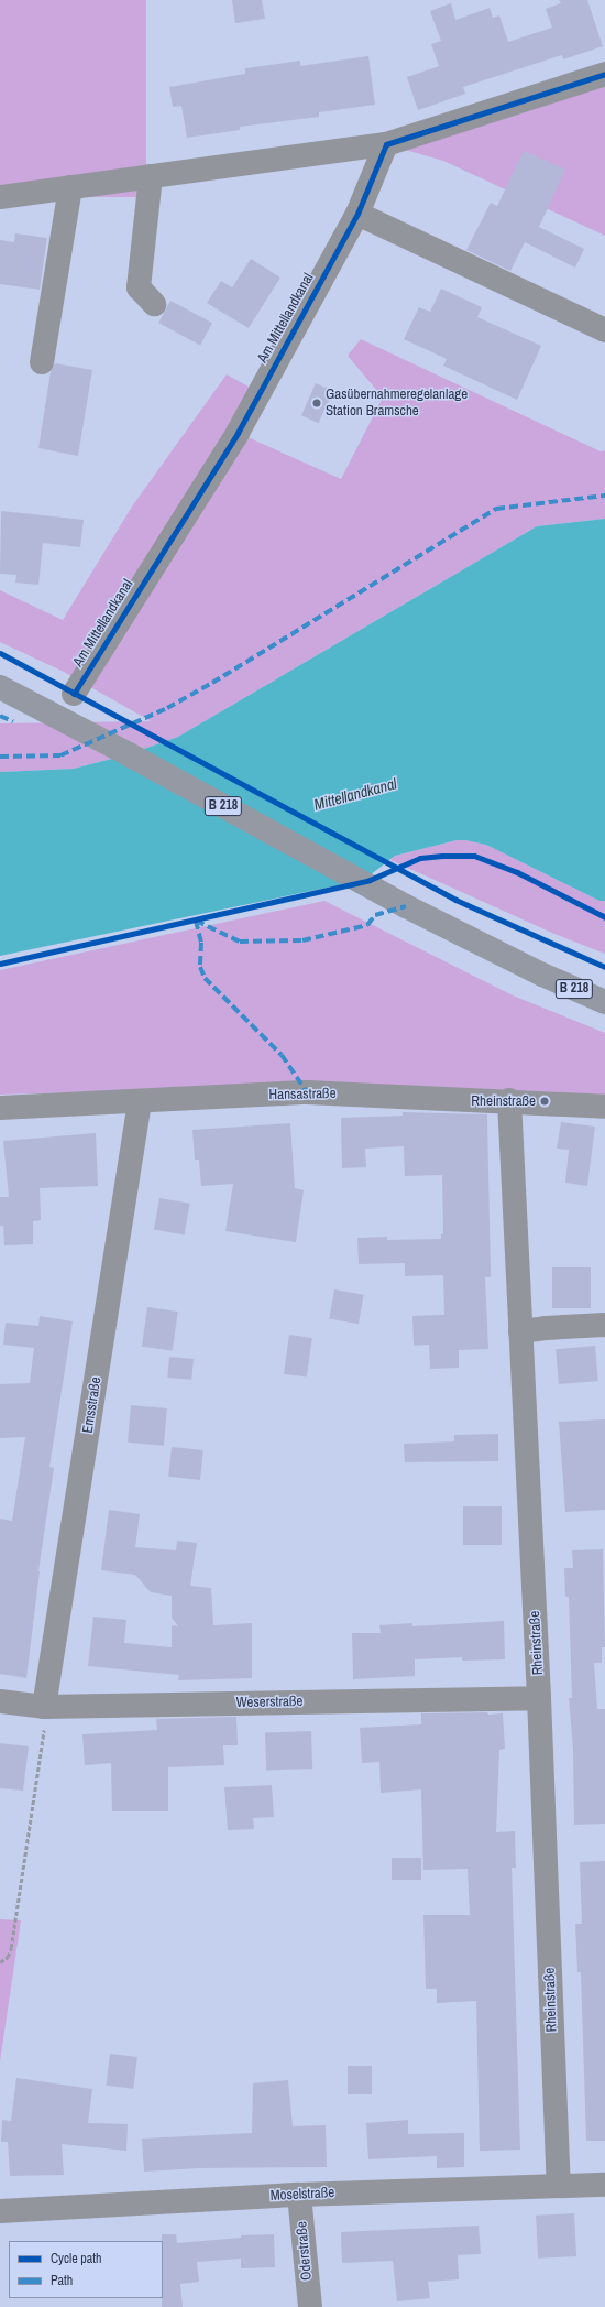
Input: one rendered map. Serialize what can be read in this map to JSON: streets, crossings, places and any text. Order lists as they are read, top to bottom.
{
  "streets": {
    "main road": ["B 218"],
    "street": [
      "Am Mittellandkanal",
      "Hansastraße",
      "Emsstraße",
      "Rheinstraße",
      "Weserstraße",
      "Moselstraße",
      "Oderstraße"
    ]
  },
  "crossings": [
    ["Hansastraße", "Emsstraße"],
    ["Hansastraße", "Rheinstraße"],
    ["Emsstraße", "Weserstraße"],
    ["Rheinstraße", "Weserstraße"],
    ["Rheinstraße", "Moselstraße"],
    ["Moselstraße", "Oderstraße"]
  ],
  "water": ["Mittellandkanal"],
  "places": ["Gasübernahmeregelanlage Station Bramsche", "Rheinstraße"],
  "legend": ["Cycle path", "Path"]
}
